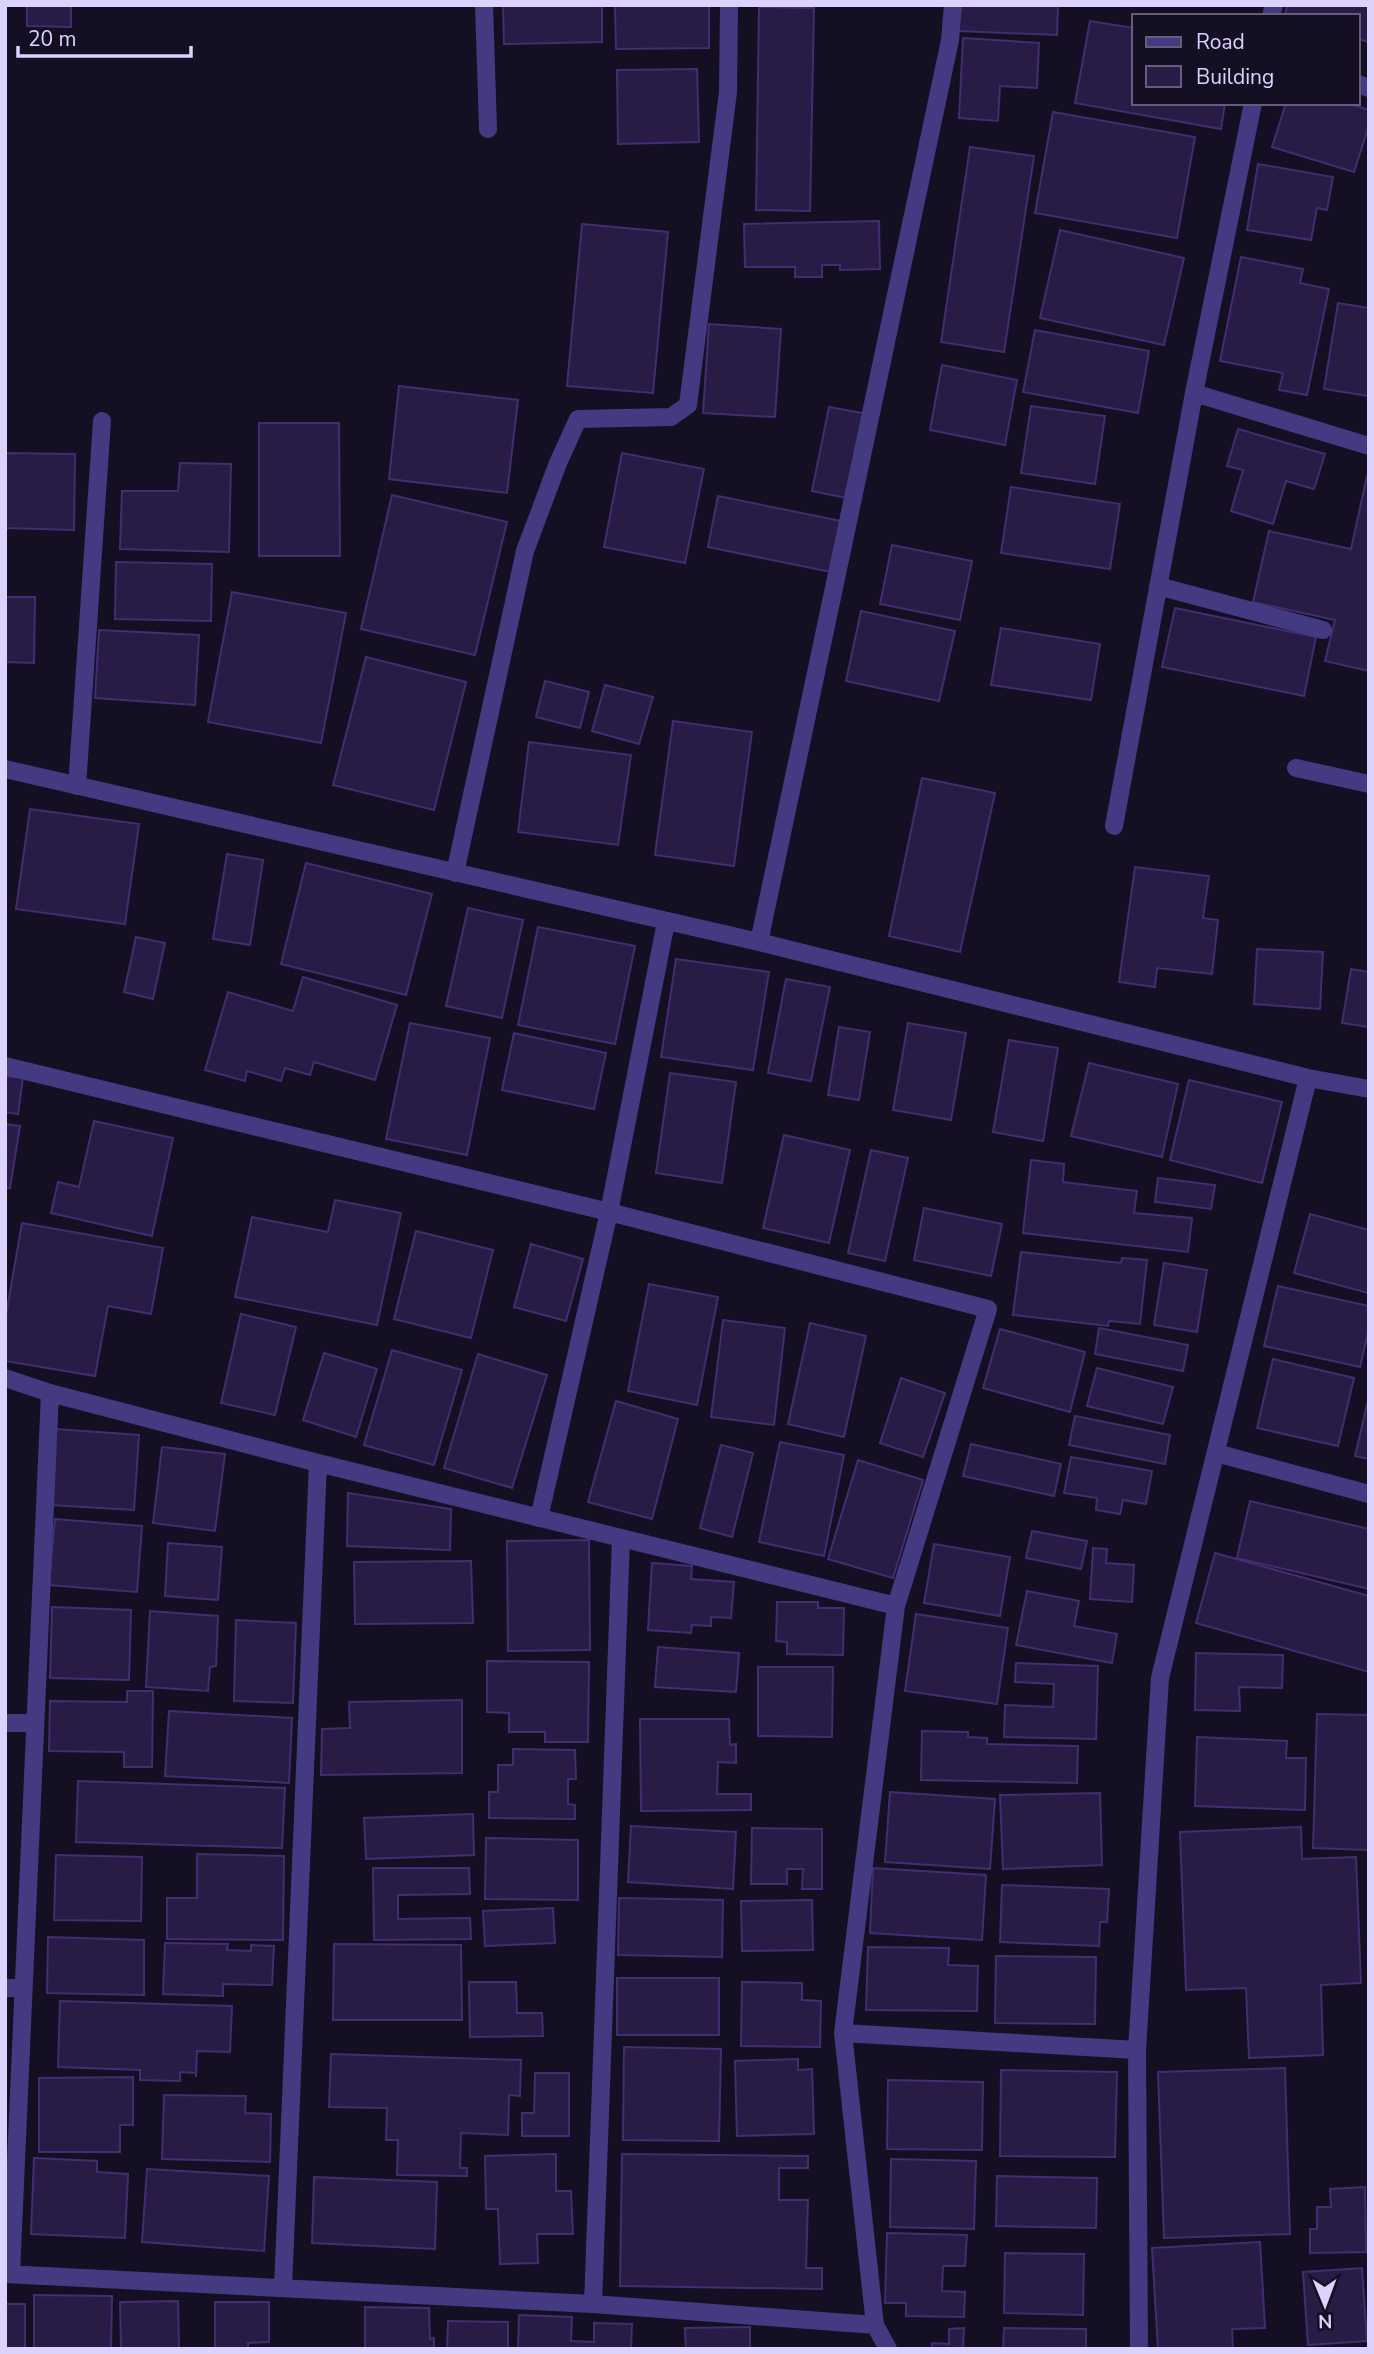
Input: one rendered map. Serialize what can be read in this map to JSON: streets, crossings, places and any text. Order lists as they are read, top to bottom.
{
  "legend": ["Road", "Building"],
  "scale_bar": "20 m",
  "north": "bottom"
}
